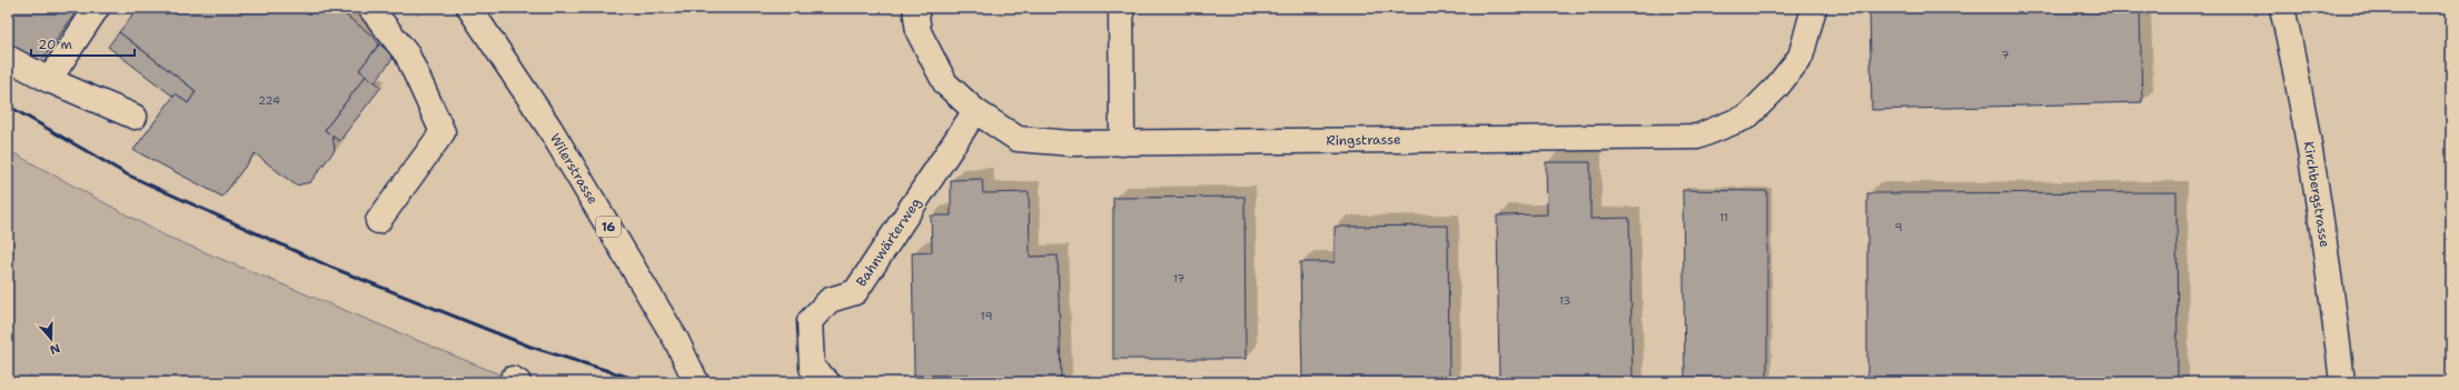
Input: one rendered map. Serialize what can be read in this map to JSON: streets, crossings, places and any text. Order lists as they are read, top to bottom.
{
  "streets": {
    "street": [
      "Ringstrasse",
      "Wilerstrasse",
      "Kirchbergstrasse",
      "16",
      "Bahnwärterweg"
    ]
  },
  "crossings": [
    ["Ringstrasse", "Bahnwärterweg"]
  ],
  "house_numbers": [
    "7",
    "224",
    "11",
    "9",
    "17",
    "13",
    "19"
  ],
  "scale_bar": "20 m",
  "north": "bottom"
}
